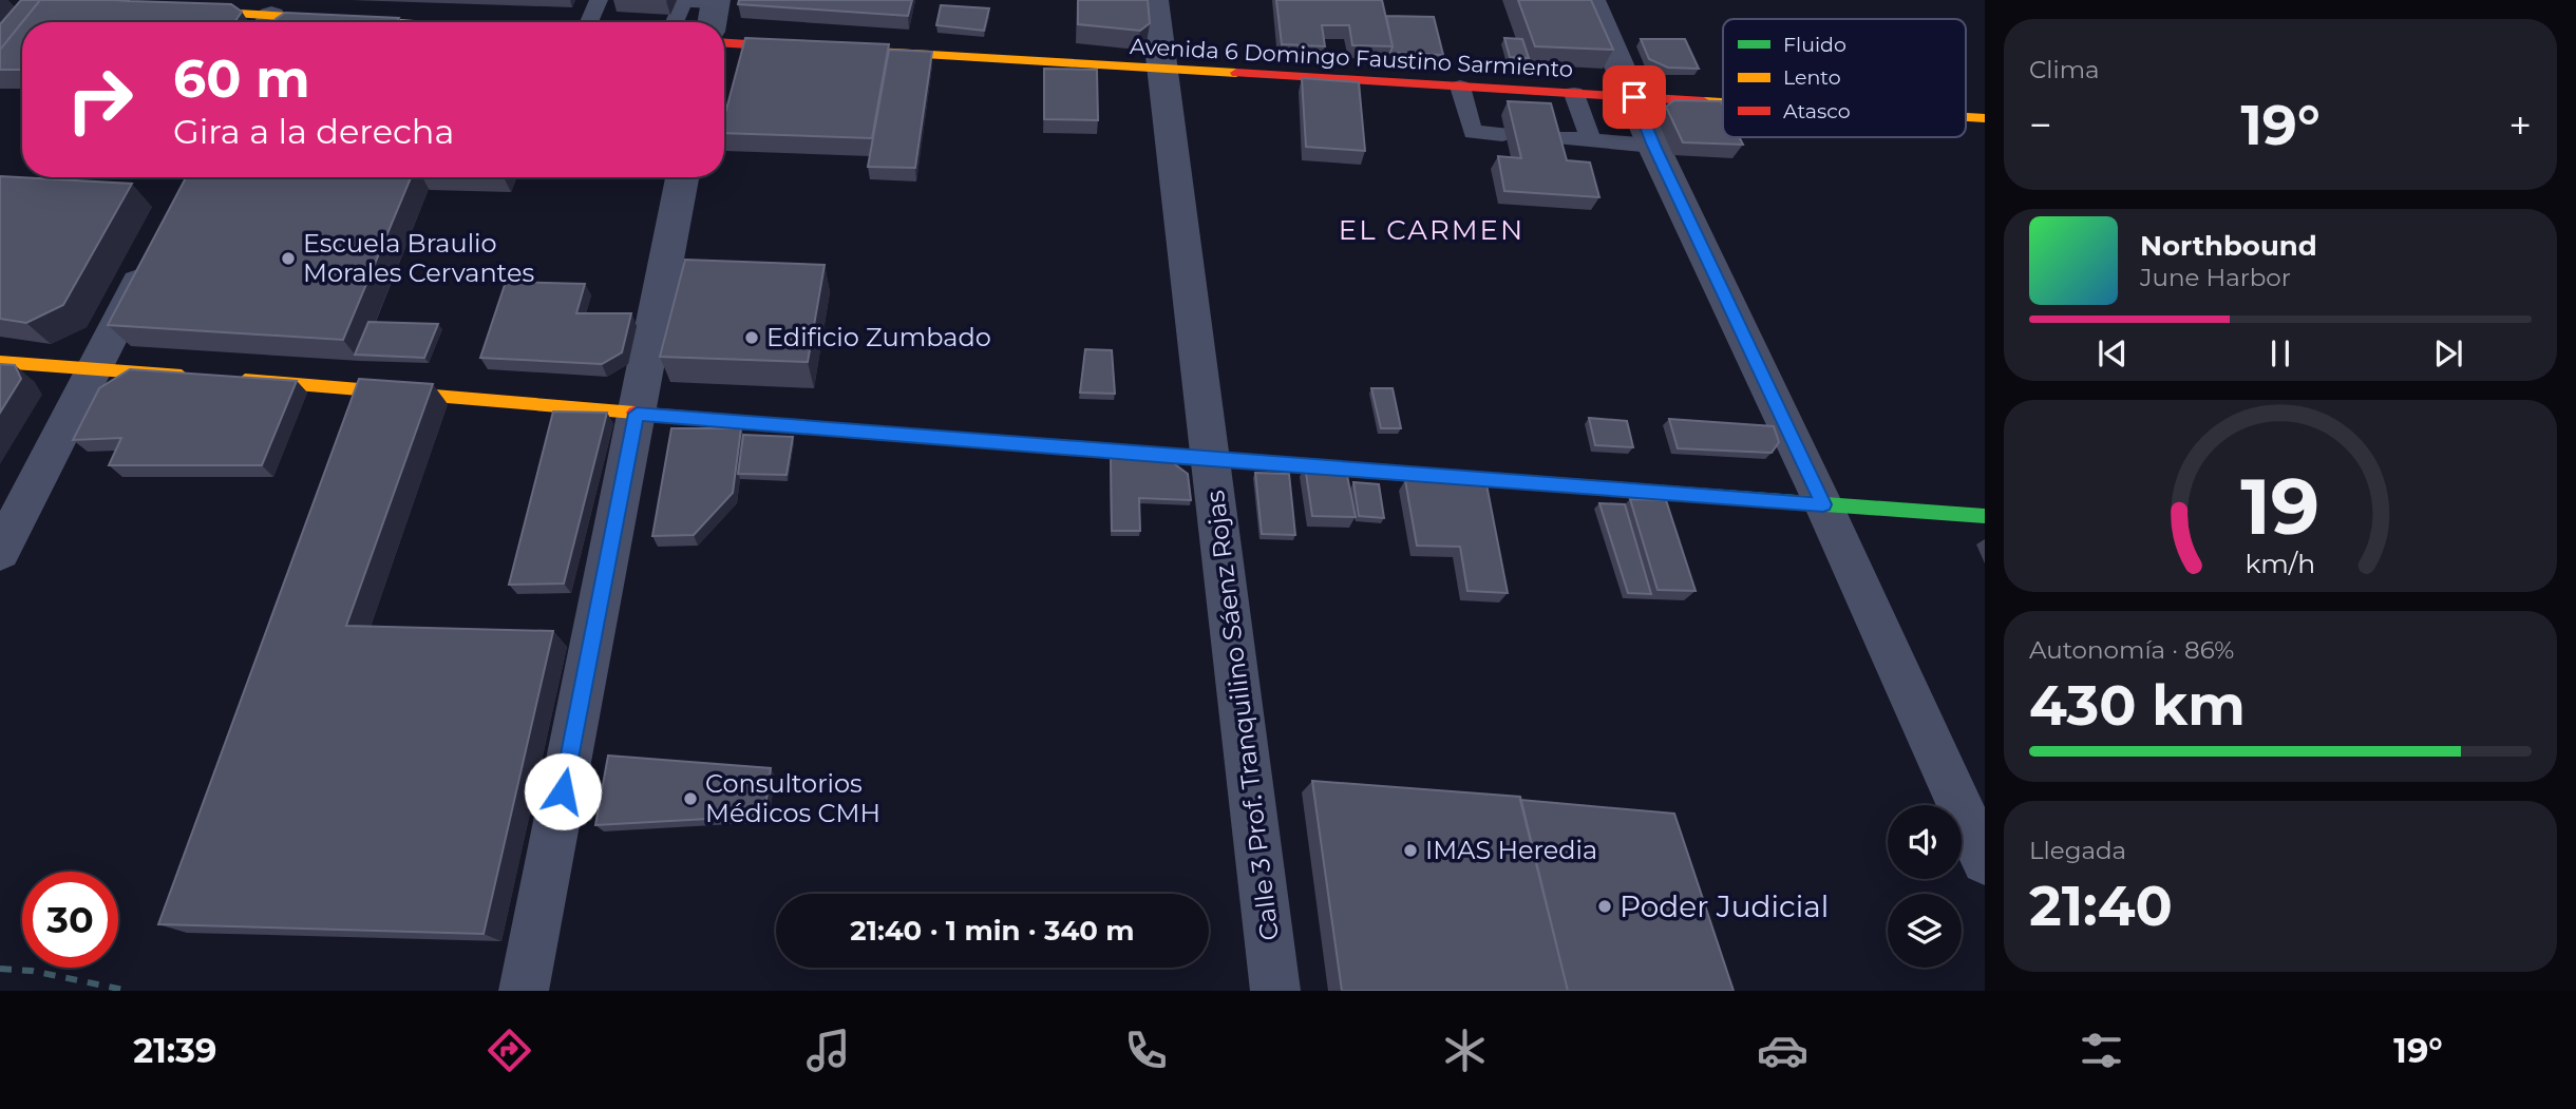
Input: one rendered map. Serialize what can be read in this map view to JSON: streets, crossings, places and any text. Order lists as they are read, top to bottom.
{
  "streets": {
    "main road": ["Avenida 6 Domingo Faustino Sarmiento"],
    "street": ["Calle 3 Prof. Tranquilino Sáenz Rojas"]
  },
  "crossings": [
    ["Avenida 6 Domingo Faustino Sarmiento", "Calle 3 Prof. Tranquilino Sáenz Rojas"]
  ],
  "districts": ["EL CARMEN"],
  "places": [
    "Escuela Braulio Morales Cervantes",
    "Edificio Zumbado",
    "Consultorios Médicos CMH",
    "IMAS Heredia",
    "Poder Judicial"
  ],
  "legend": ["Fluido", "Lento", "Atasco"],
  "page": {
    "tile": [
      "Clima",
      ["Autonomía · 86%", "430 km"],
      ["Llegada", "21:40"]
    ],
    "turn": ["60 m", "Gira a la derecha"],
    "heat": ["−", "19°", "+"],
    "song": ["Northbound", "June Harbor"],
    "limit": "30",
    "trip": "21:40 · 1 min · 340 m",
    "tabs": ["21:39", "19°"],
    "gauge": ["19", "km/h"]
  }
}
